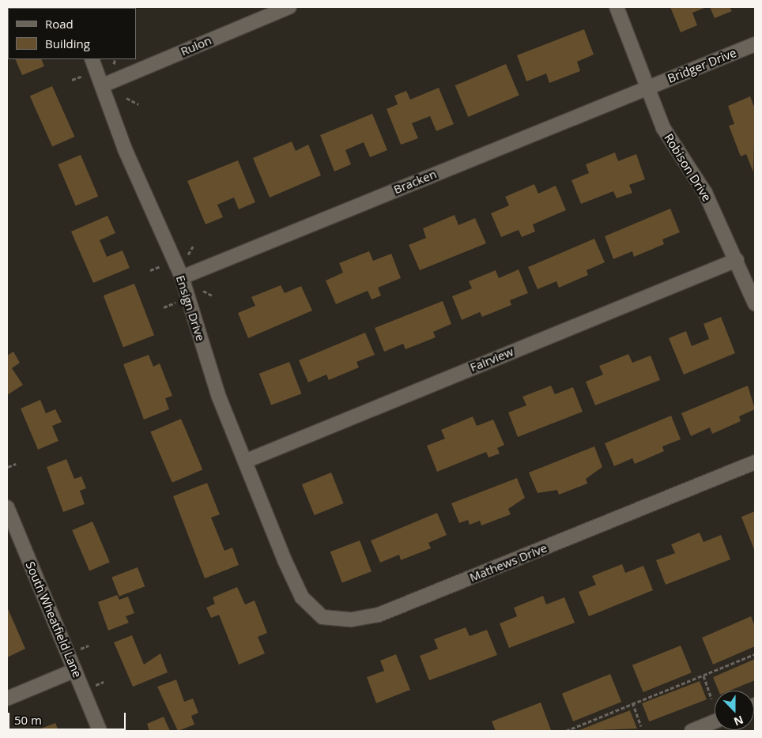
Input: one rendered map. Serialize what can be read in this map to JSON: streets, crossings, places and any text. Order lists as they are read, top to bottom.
{
  "streets": {
    "street": [
      "Rulon",
      "Bridger Drive",
      "Robison Drive",
      "Bracken",
      "Ensign Drive",
      "Fairview",
      "Mathews Drive",
      "South Wheatfield Lane"
    ]
  },
  "crossings": [
    ["Rulon", "Ensign Drive"],
    ["Bridger Drive", "Robison Drive"],
    ["Bridger Drive", "Bracken"],
    ["Robison Drive", "Bracken"],
    ["Robison Drive", "Fairview"],
    ["Bracken", "Ensign Drive"],
    ["Ensign Drive", "Fairview"],
    ["Ensign Drive", "Mathews Drive"]
  ],
  "legend": ["Road", "Building"],
  "scale_bar": "50 m",
  "north": "bottom"
}
